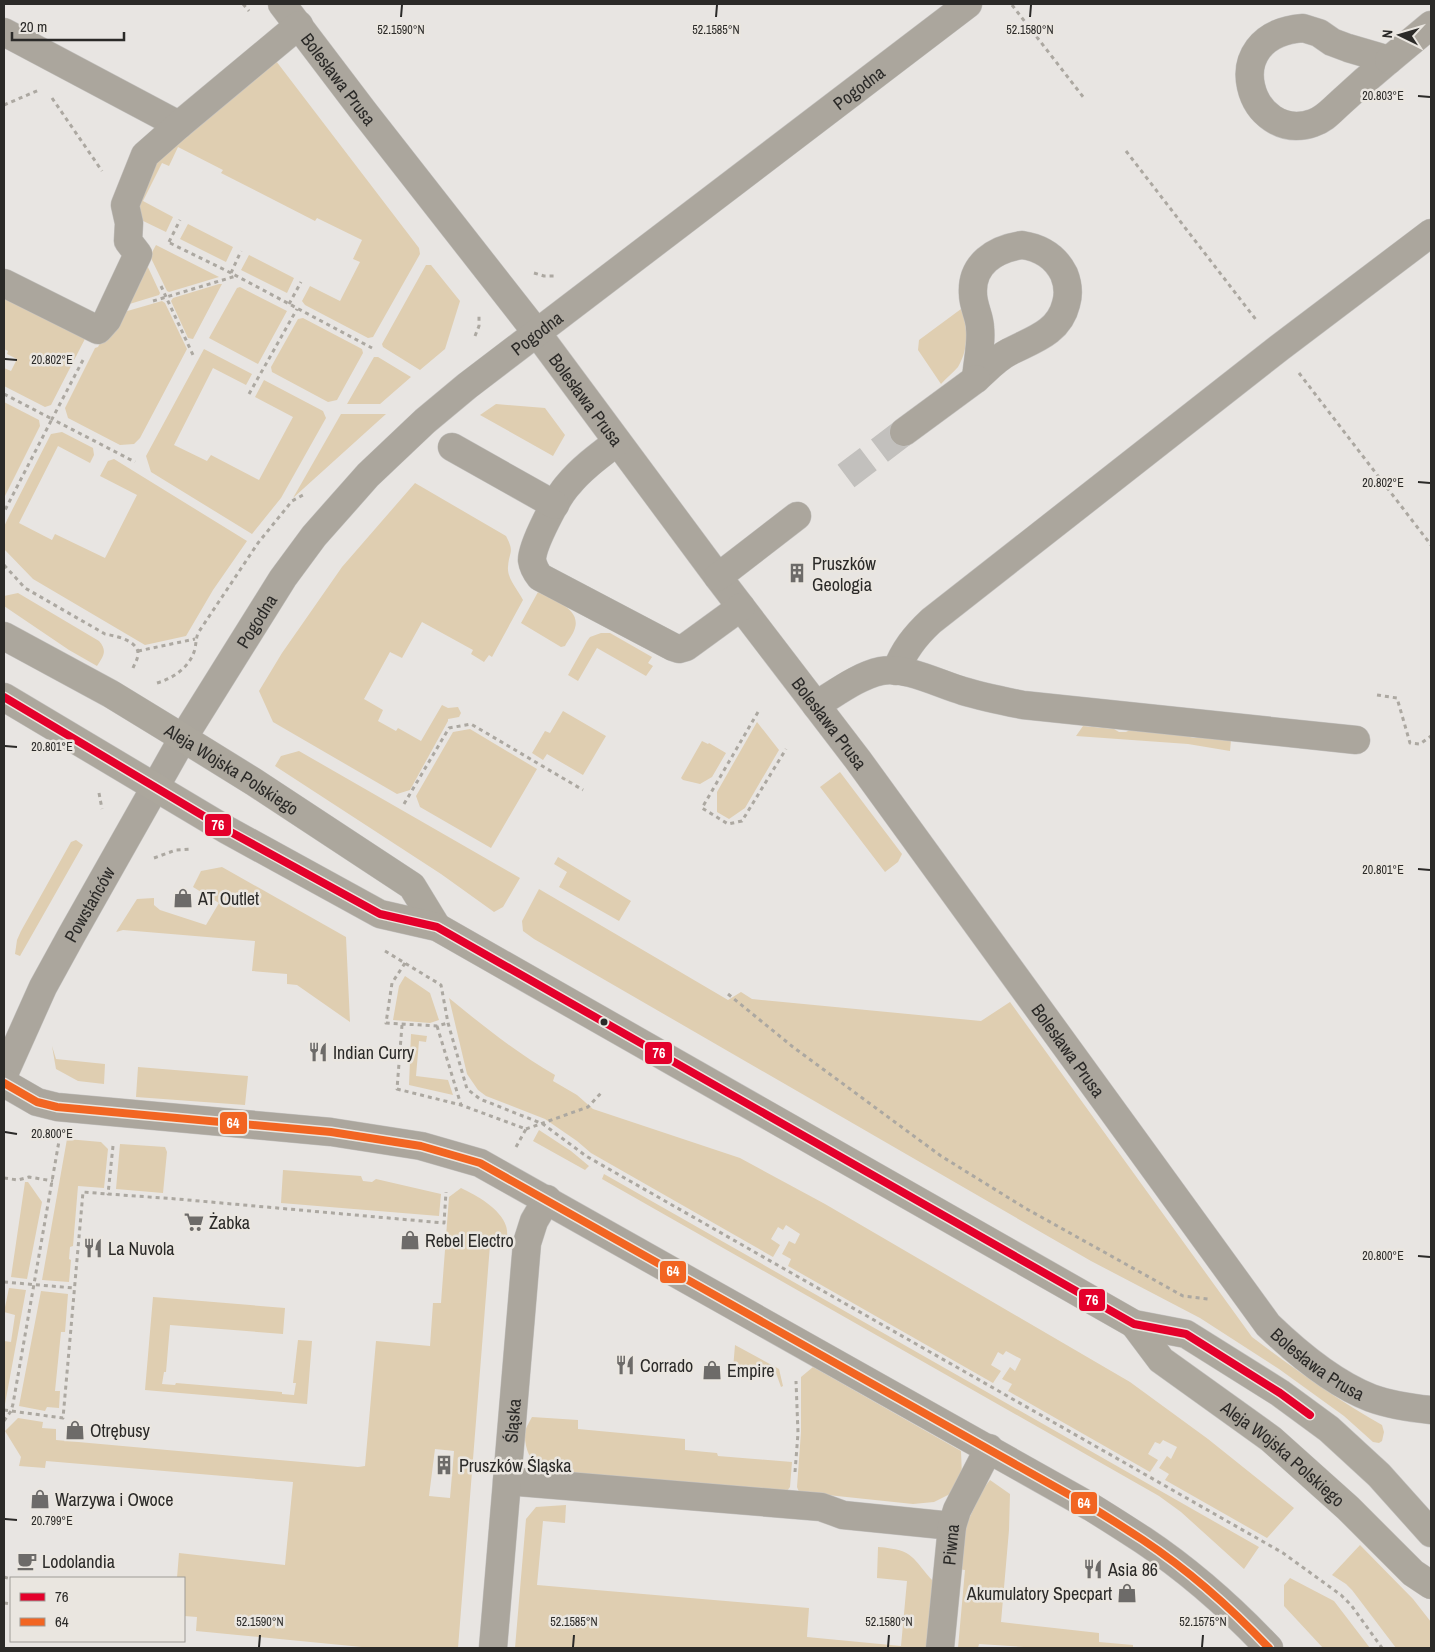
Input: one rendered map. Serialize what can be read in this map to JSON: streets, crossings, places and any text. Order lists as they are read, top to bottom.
{
  "streets": {
    "main road": ["Aleja Wojska Polskiego"],
    "street": [
      "Bolesława Prusa",
      "Pogodna",
      "Powstańców",
      "Śląska",
      "Piwna"
    ]
  },
  "crossings": [
    ["Bolesława Prusa", "Pogodna"],
    ["Pogodna", "Aleja Wojska Polskiego"],
    ["Pogodna", "Powstańców"],
    ["Aleja Wojska Polskiego", "Powstańców"]
  ],
  "places": {
    "building": ["Pruszków Geologia", "Pruszków Śląska"],
    "shop": [
      "AT Outlet",
      "Rebel Electro",
      "Empire",
      "Otrębusy",
      "Warzywa i Owoce",
      "Akumulatory Specpart"
    ],
    "restaurant": [
      "Indian Curry",
      "La Nuvola",
      "Corrado",
      "Asia 86"
    ],
    "supermarket": ["Żabka"],
    "cafe": ["Lodolandia"]
  },
  "lines": ["transit line 76", "transit line 64"],
  "legend": ["76", "64"],
  "scale_bar": "20 m",
  "north": "left",
  "coordinates": [
    "52.1590°N",
    "52.1585°N",
    "52.1580°N",
    "20.803°E",
    "20.802°E",
    "20.801°E",
    "20.800°E",
    "20.799°E",
    "52.1575°N"
  ]
}
